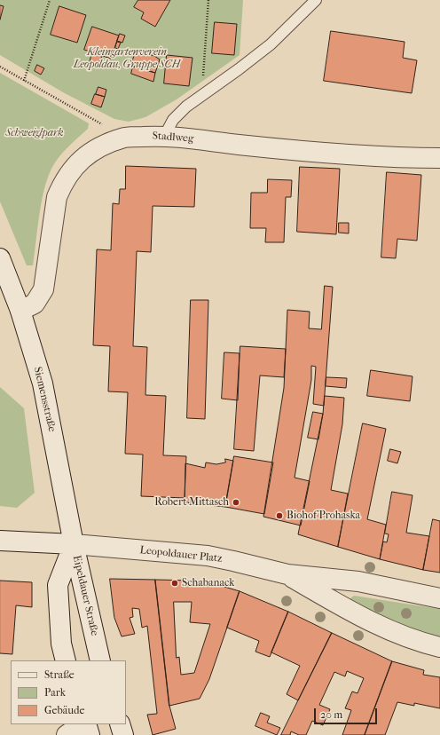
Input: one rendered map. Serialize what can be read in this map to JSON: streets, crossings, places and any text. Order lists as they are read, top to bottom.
{
  "streets": {
    "street": [
      "Stadlweg",
      "Siemensstraße",
      "Leopoldauer Platz",
      "Eipeldauer Straße"
    ]
  },
  "crossings": [
    ["Stadlweg", "Siemensstraße"],
    ["Siemensstraße", "Leopoldauer Platz"],
    ["Siemensstraße", "Eipeldauer Straße"],
    ["Leopoldauer Platz", "Eipeldauer Straße"]
  ],
  "parks": ["Kleingartenverein Leopoldau, Gruppe SCH", "Schweiglpark"],
  "places": ["Robert Mittasch", "Biohof Prohaska", "Schabanack"],
  "legend": ["Straße", "Park", "Gebäude"],
  "scale_bar": "20 m"
}
